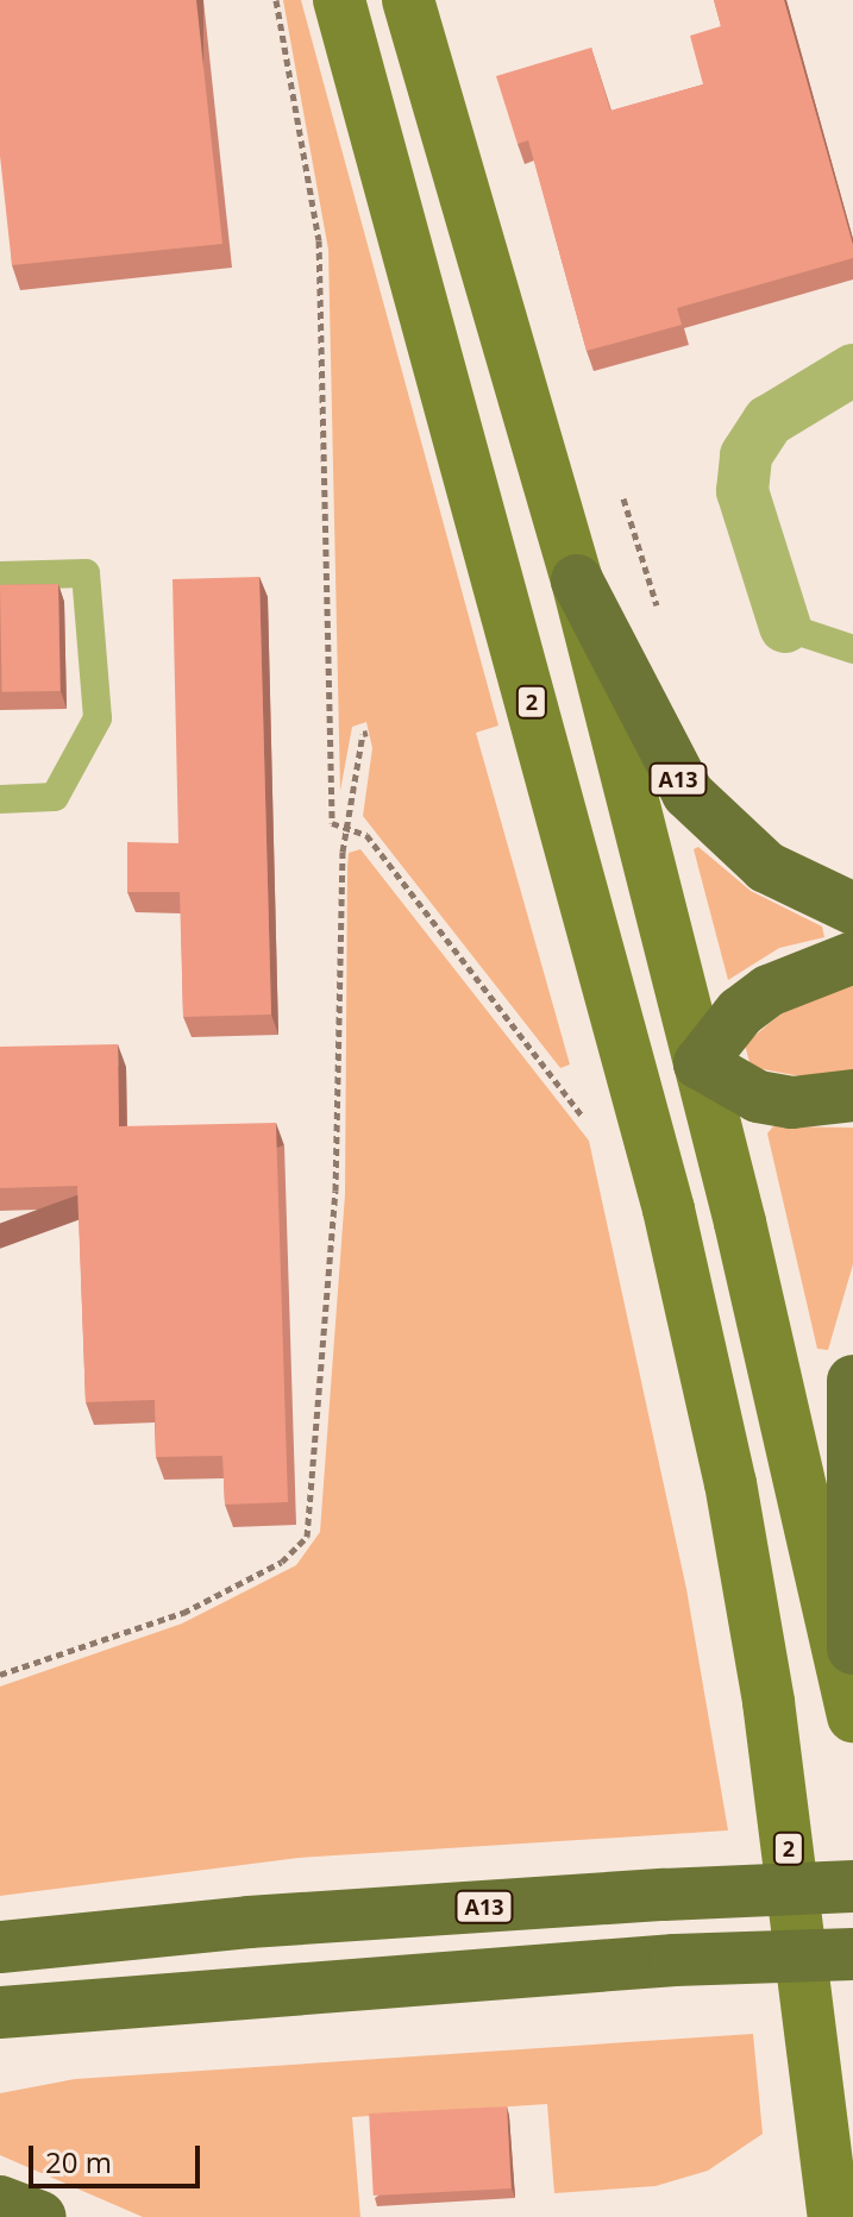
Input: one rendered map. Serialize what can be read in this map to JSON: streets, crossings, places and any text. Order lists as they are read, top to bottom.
{
  "streets": {
    "highway": ["A13"],
    "main road": ["2"]
  },
  "scale_bar": "20 m"
}
